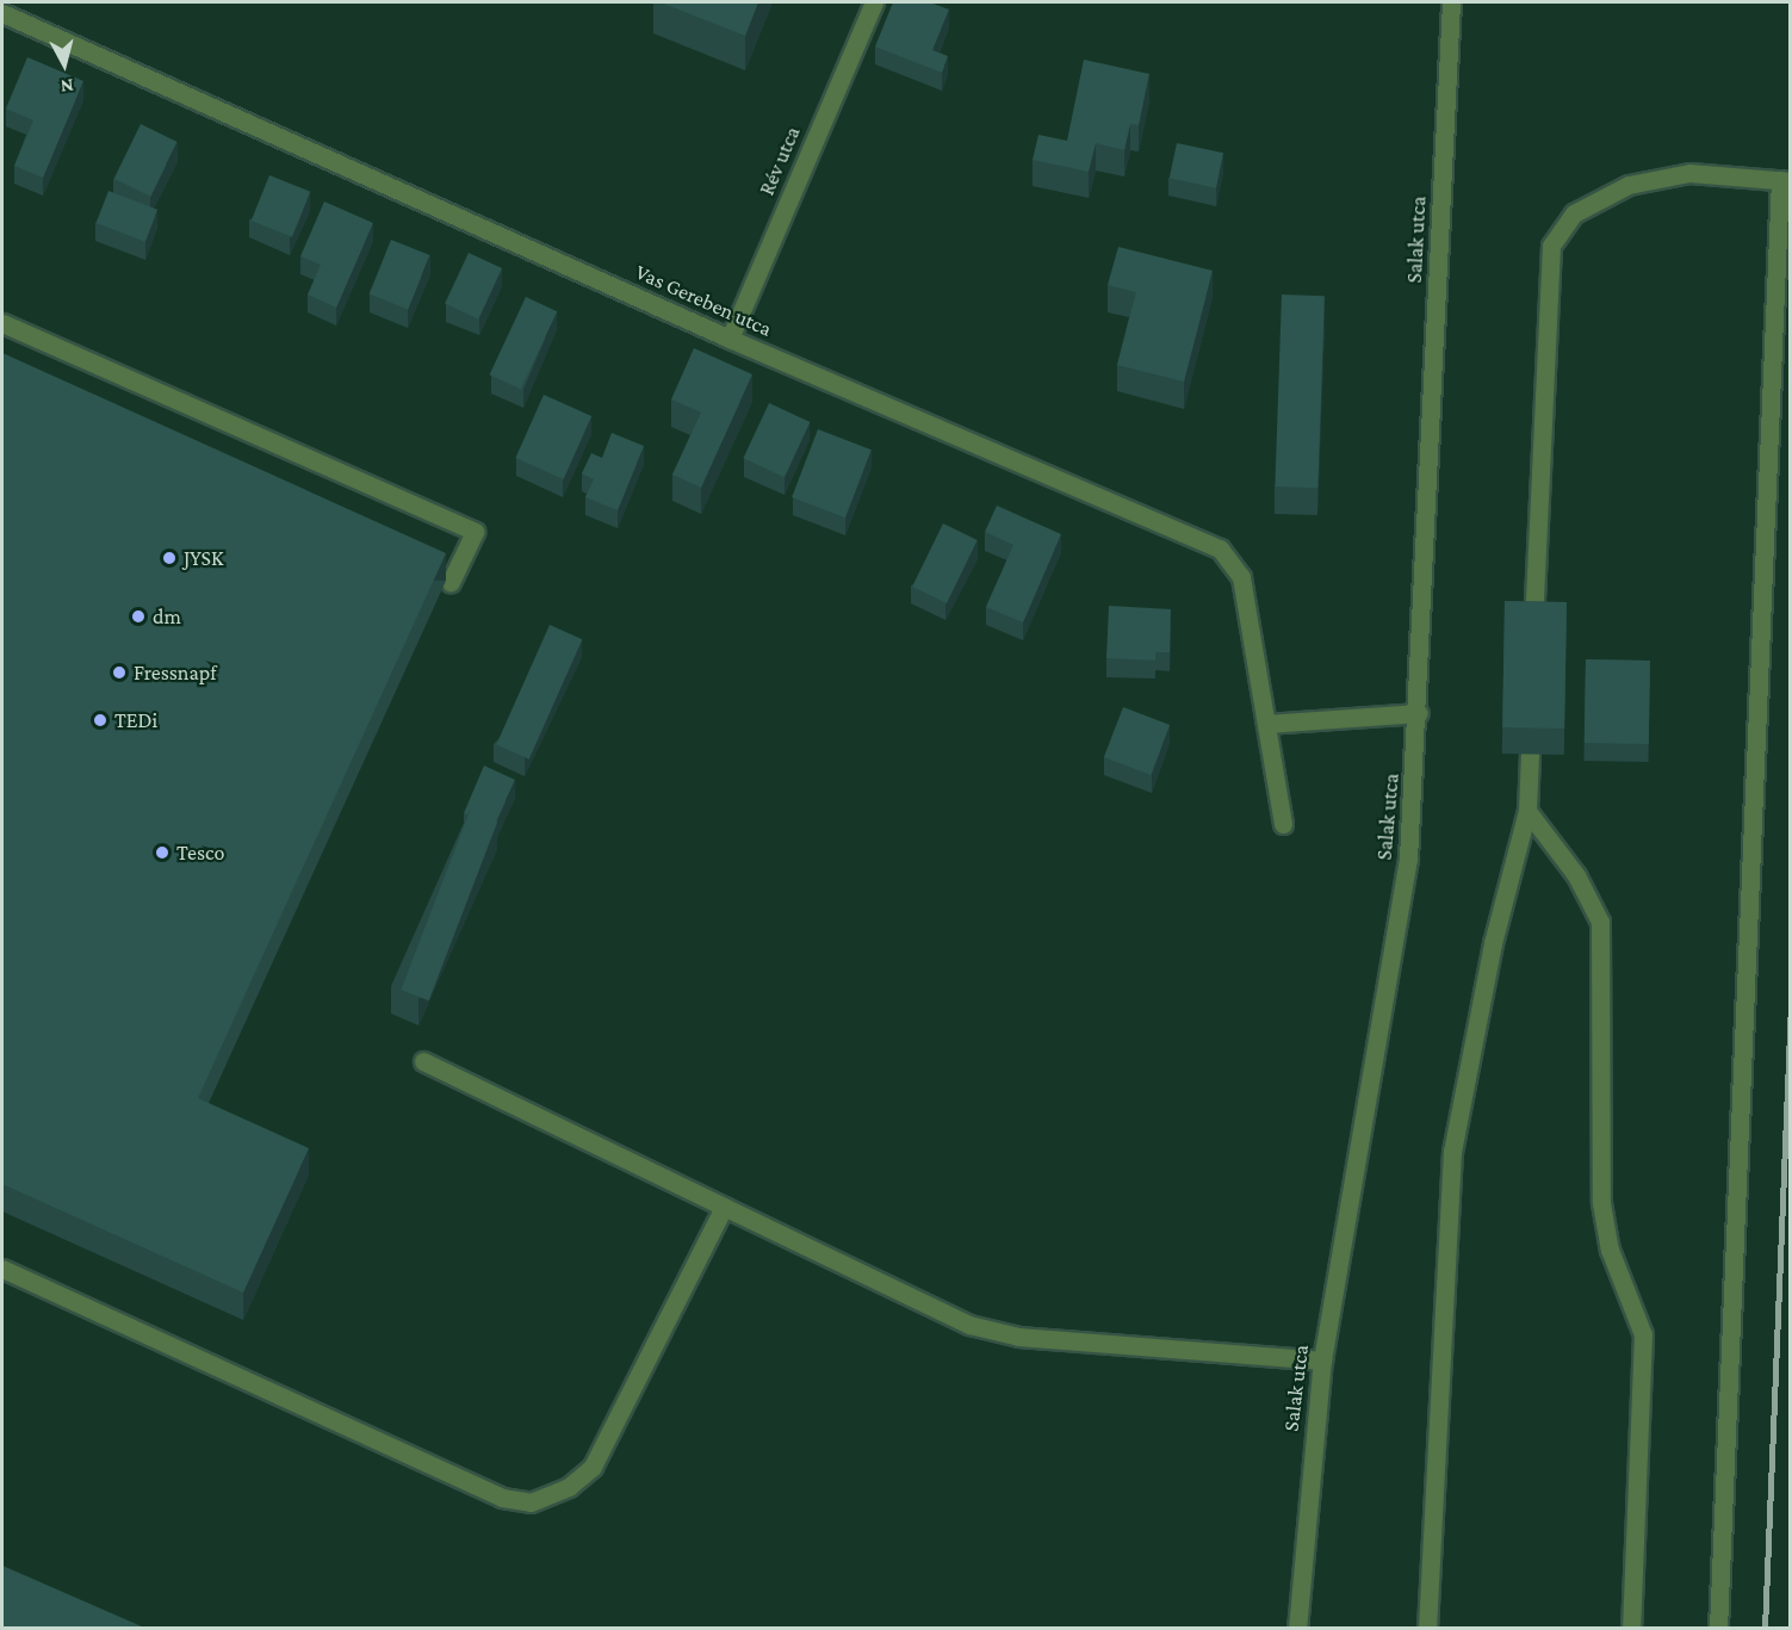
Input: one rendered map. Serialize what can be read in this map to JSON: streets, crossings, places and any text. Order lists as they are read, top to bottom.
{
  "streets": {
    "street": ["Rév utca", "Salak utca", "Vas Gereben utca"]
  },
  "crossings": [
    ["Rév utca", "Vas Gereben utca"]
  ],
  "places": [
    "JYSK",
    "dm",
    "Fressnapf",
    "TEDi",
    "Tesco"
  ],
  "north": "bottom"
}
